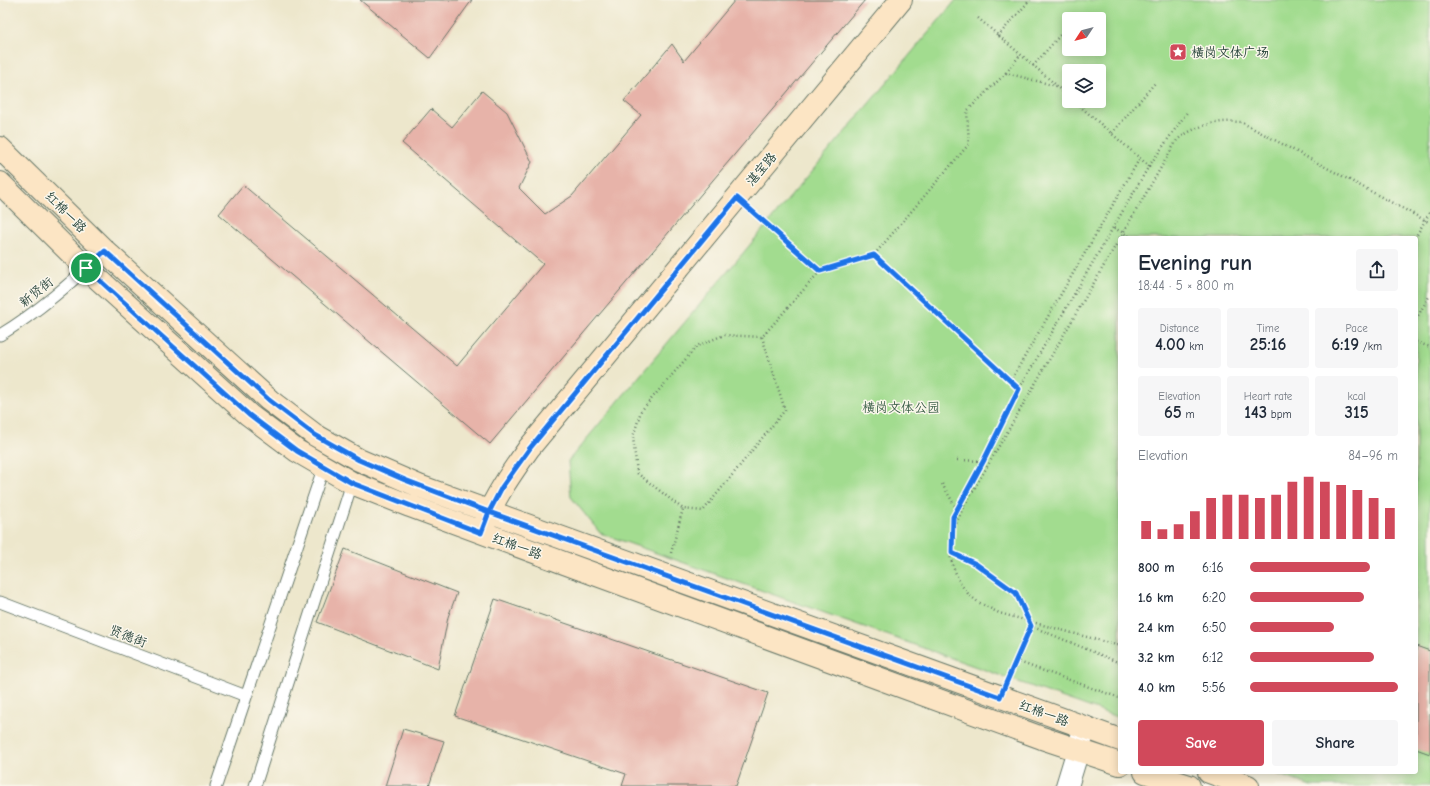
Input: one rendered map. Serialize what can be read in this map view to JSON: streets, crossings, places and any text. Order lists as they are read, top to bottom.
{
  "streets": {
    "main road": ["湛宝路", "红棉一路"],
    "lane": ["新贤街", "贤德街"]
  },
  "crossings": [
    ["湛宝路", "红棉一路"],
    ["红棉一路", "新贤街"]
  ],
  "parks": ["横岗文体公园"],
  "places": {
    "place": ["横岗文体广场"]
  },
  "north": "bottom left",
  "page": {
    "heading": ["Evening run", "18:44 · 5 × 800 m"],
    "stats": [
      ["Distance", "4.00 km"],
      ["Time", "25:16"],
      ["Pace", "6:19 /km"],
      ["Elevation", "65 m"],
      ["Heart rate", "143 bpm"],
      ["kcal", "315"]
    ],
    "chart": ["Elevation", "84–96 m"],
    "list": [
      {
        "name": "800 m",
        "note": "6:16"
      },
      {
        "name": "1.6 km",
        "note": "6:20"
      },
      {
        "name": "2.4 km",
        "note": "6:50"
      },
      {
        "name": "3.2 km",
        "note": "6:12"
      },
      {
        "name": "4.0 km",
        "note": "5:56"
      }
    ],
    "buttons": ["Save", "Share"]
  }
}
